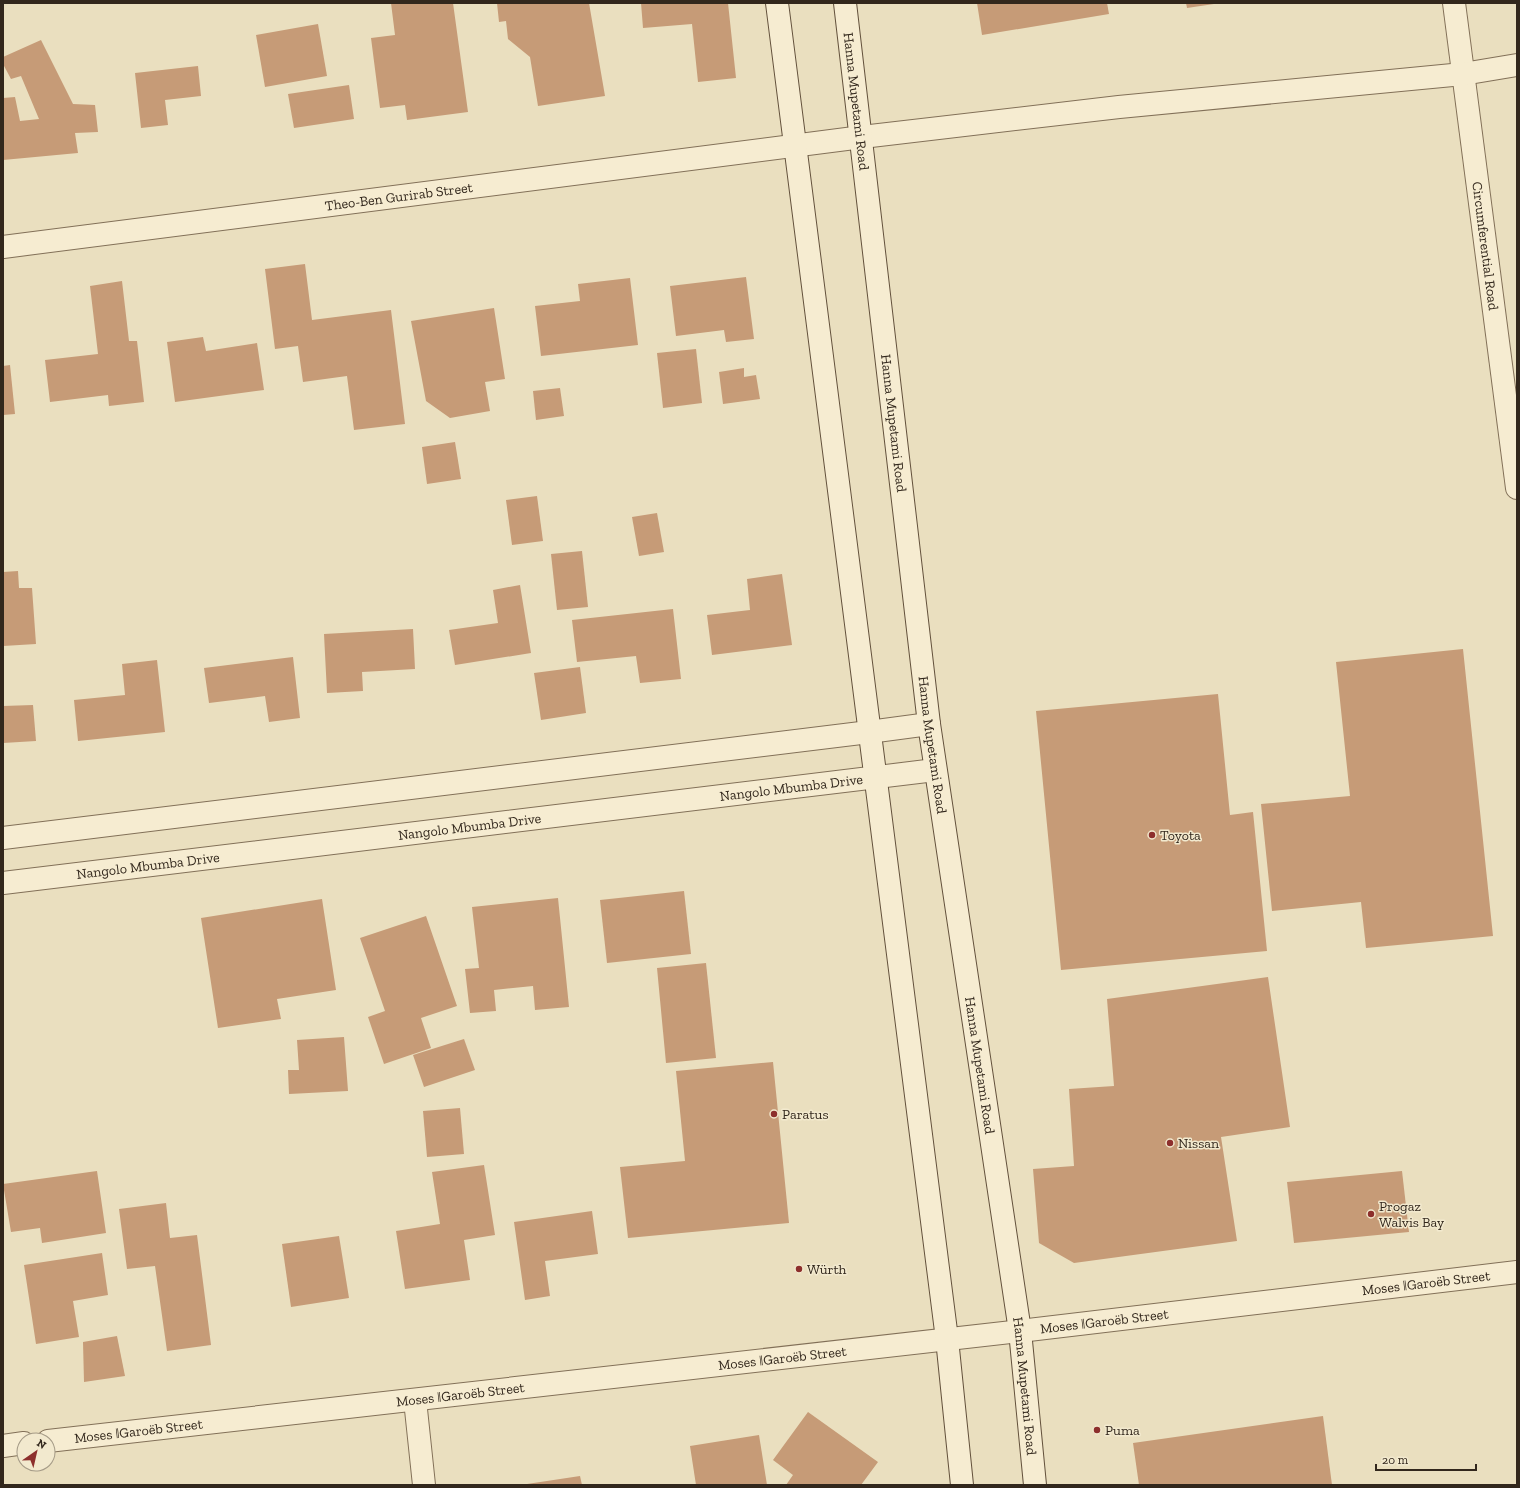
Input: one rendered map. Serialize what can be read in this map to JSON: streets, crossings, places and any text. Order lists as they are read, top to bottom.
{
  "streets": {
    "street": [
      "Hanna Mupetami Road",
      "Theo-Ben Gurirab Street",
      "Circumferential Road",
      "Nangolo Mbumba Drive",
      "Moses ǁGaroëb Street"
    ]
  },
  "crossings": [
    ["Hanna Mupetami Road", "Theo-Ben Gurirab Street"],
    ["Hanna Mupetami Road", "Nangolo Mbumba Drive"],
    ["Hanna Mupetami Road", "Moses ǁGaroëb Street"],
    ["Theo-Ben Gurirab Street", "Circumferential Road"]
  ],
  "places": [
    "Toyota",
    "Paratus",
    "Nissan",
    "Progaz Walvis Bay",
    "Würth",
    "Puma"
  ],
  "scale_bar": "20 m",
  "north": "top right"
}
